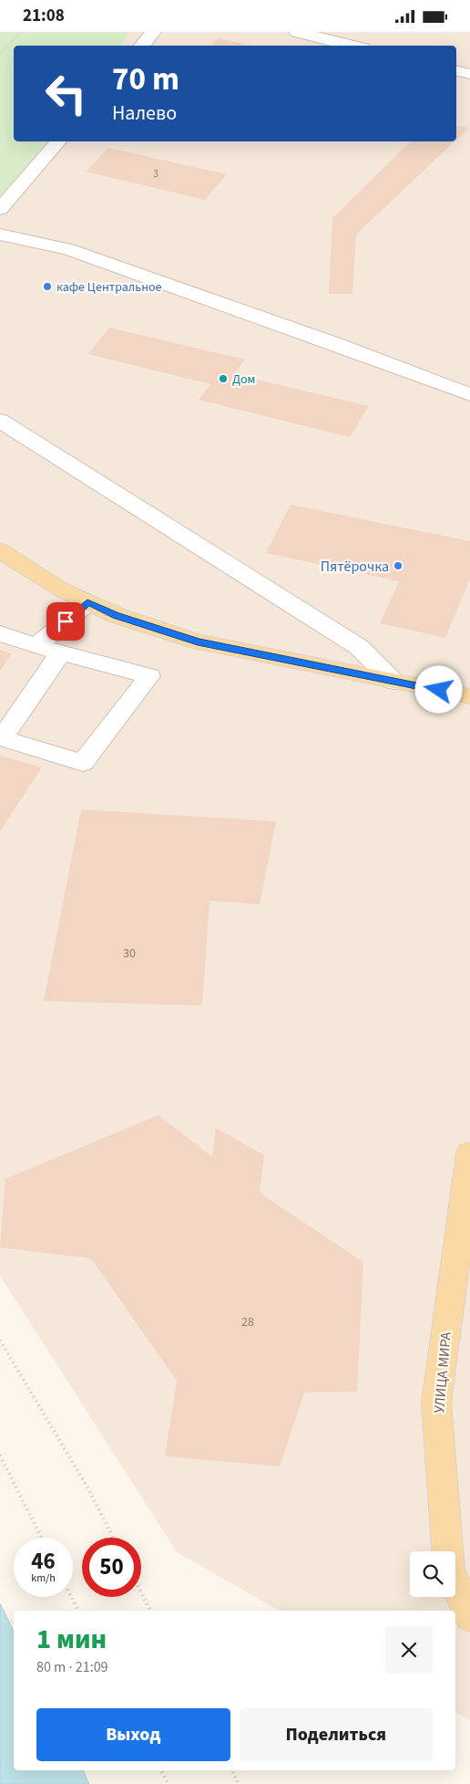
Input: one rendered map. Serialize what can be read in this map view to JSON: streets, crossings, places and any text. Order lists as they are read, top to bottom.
{
  "streets": {
    "main road": ["УЛИЦА МИРА"]
  },
  "places": ["кафе Центральное", "Дом", "Пятёрочка"],
  "house_numbers": ["3", "30", "28"],
  "page": {
    "status": "21:08",
    "turn": ["70 m", "Налево"],
    "speed": "46 km/h",
    "limit": "50",
    "heading": ["1 мин", "80 m · 21:09"],
    "buttons": ["Выход", "Поделиться"]
  }
}
